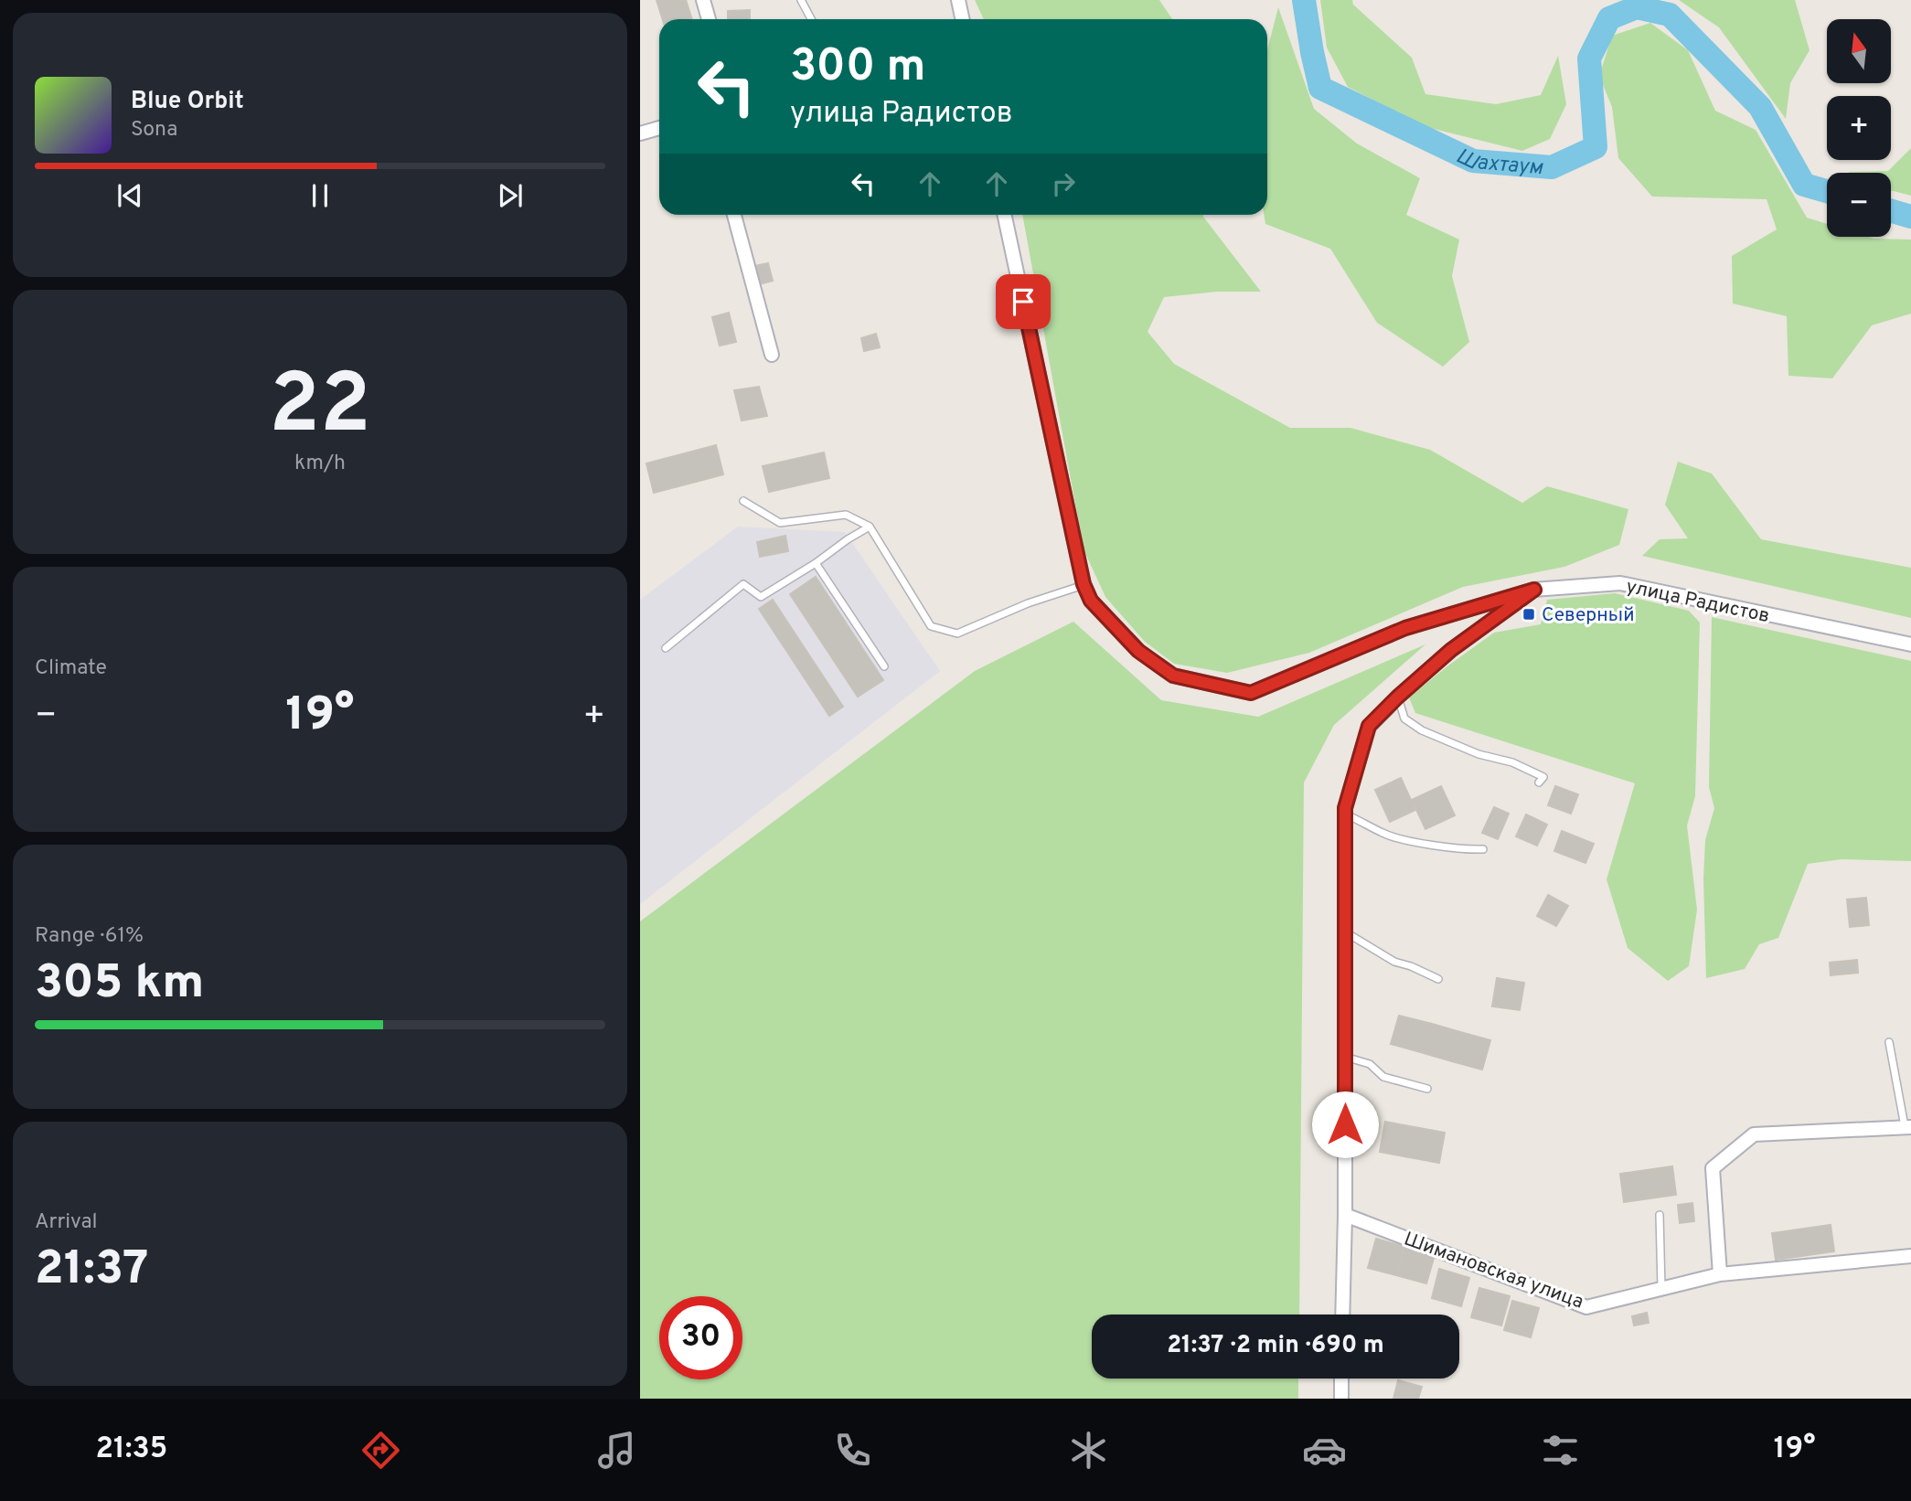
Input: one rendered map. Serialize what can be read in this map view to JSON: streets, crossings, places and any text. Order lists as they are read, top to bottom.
{
  "streets": {
    "street": ["улица Радистов", "Шимановская улица"]
  },
  "water": ["Шахтаум"],
  "places": {
    "transit": ["Северный"]
  },
  "north": "top",
  "page": {
    "map_buttons": ["+", "−"],
    "turn": ["300 m", "улица Радистов"],
    "song": ["Blue Orbit", "Sona"],
    "tile": [
      ["22", "km/h"],
      "Climate",
      ["Range · 61%", "305 km"],
      ["Arrival", "21:37"]
    ],
    "heat": ["−", "19°", "+"],
    "limit": "30",
    "trip": "21:37 · 2 min · 690 m",
    "tabs": ["21:35", "19°"]
  }
}
